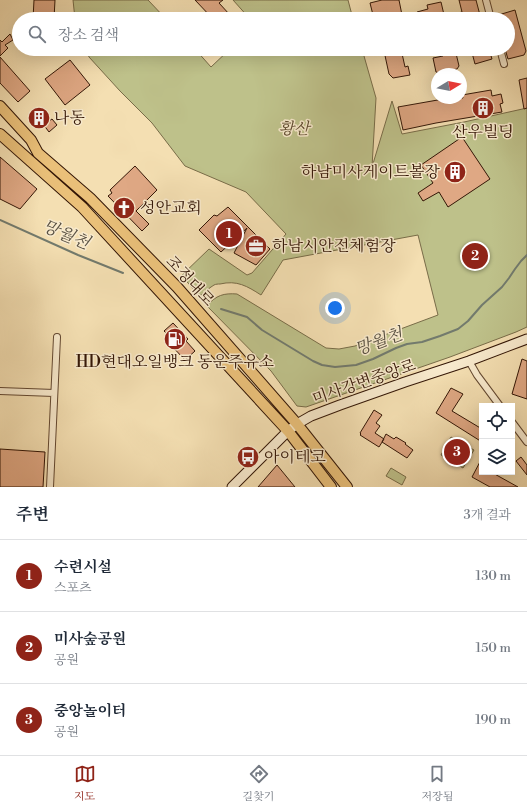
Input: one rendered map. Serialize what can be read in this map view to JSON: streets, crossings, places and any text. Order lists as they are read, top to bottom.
{
  "streets": {
    "main road": ["조정대로"],
    "street": ["미사강변중앙로"]
  },
  "crossings": [
    ["조정대로", "미사강변중앙로"]
  ],
  "water": ["망월천"],
  "parks": ["황산"],
  "places": {
    "building": ["산우빌딩", "나동", "하남미사게이트볼장"],
    "church": ["성안교회"],
    "office": ["하남시안전체험장"],
    "fuel station": ["HD현대오일뱅크 동운주유소"],
    "bus stop": ["아이테코"]
  },
  "north": "right",
  "page": {
    "search": "장소 검색",
    "pins": ["1", "2", "3"],
    "heading": ["주변", "3개 결과"],
    "list": [
      {
        "mark": "1",
        "name": "수련시설",
        "note": "스포츠",
        "value": "130 m"
      },
      {
        "mark": "2",
        "name": "미사숲공원",
        "note": "공원",
        "value": "150 m"
      },
      {
        "mark": "3",
        "name": "중앙놀이터",
        "note": "공원",
        "value": "190 m"
      }
    ],
    "nav": ["지도", "길찾기", "저장됨"]
  }
}
